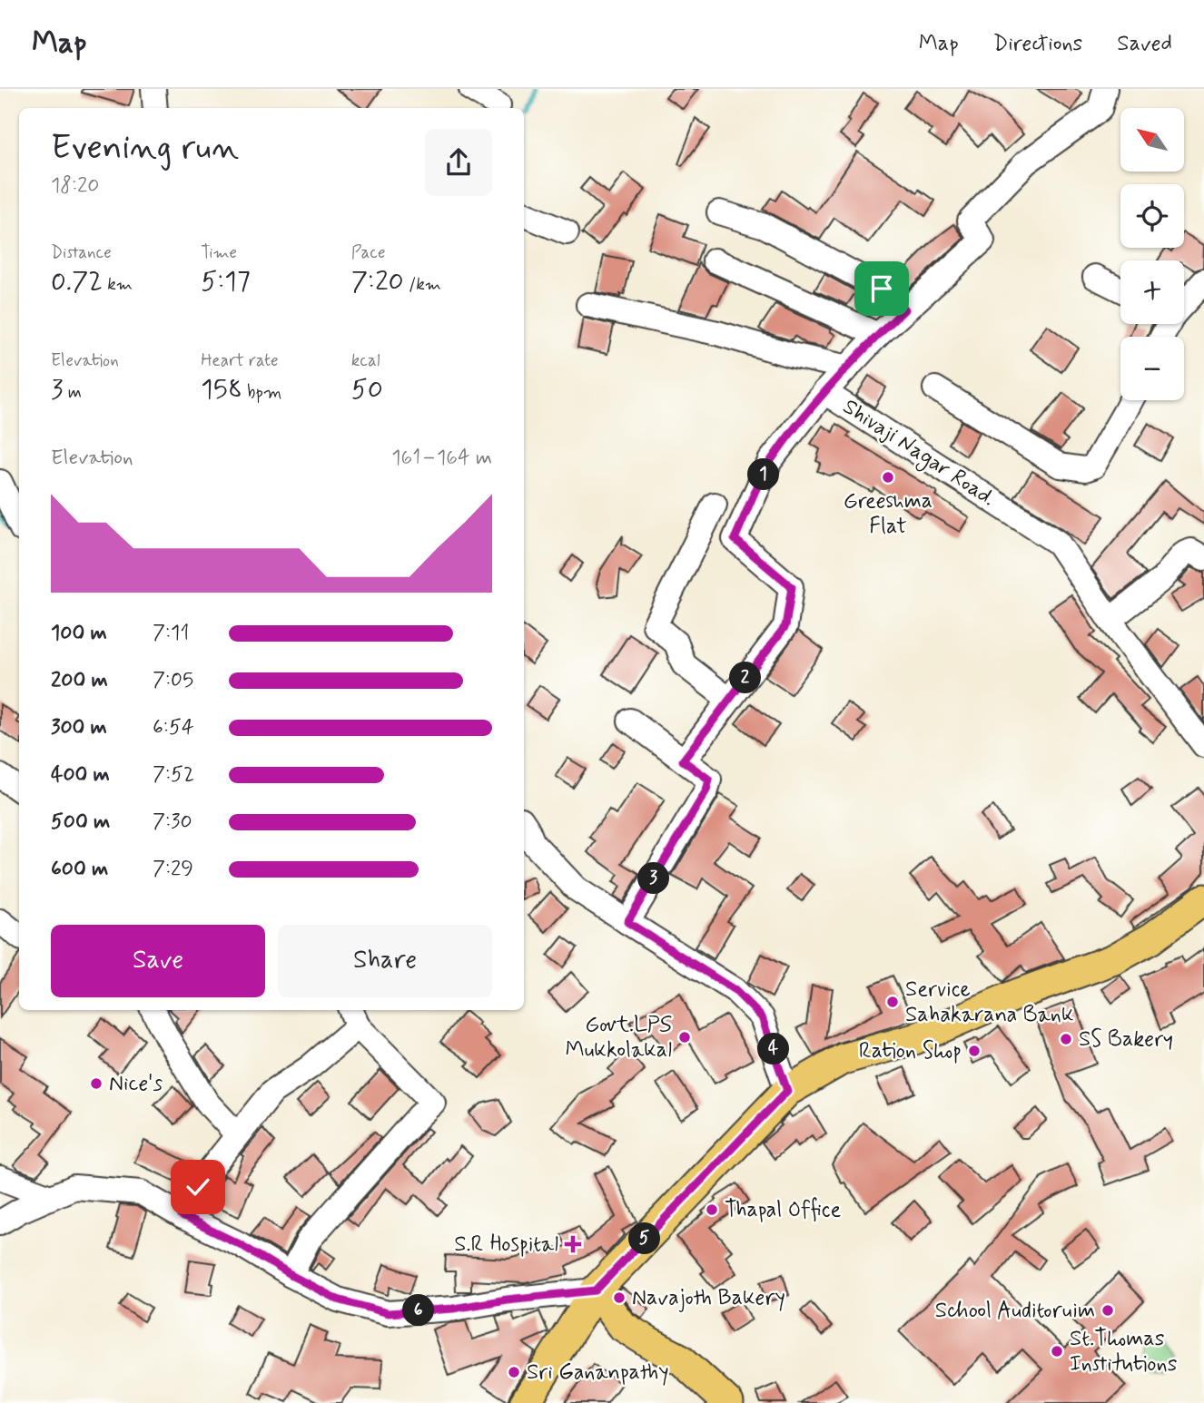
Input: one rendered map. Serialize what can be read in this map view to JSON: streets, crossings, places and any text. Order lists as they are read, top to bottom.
{
  "streets": {
    "street": ["Shivaji Nagar Road."]
  },
  "places": {
    "other": [
      "Greeshma Flat",
      "Service Sahakarana Bank",
      "Govt.LPS Mukkolakal",
      "SS Bakery",
      "Ration Shop",
      "Nice's",
      "Thapal Office",
      "Navajoth Bakery",
      "School Auditoruim",
      "St.Thomas Institutions",
      "Sri Gananpathy"
    ],
    "health": ["S.R Hospital"]
  },
  "north": "top left",
  "page": {
    "header": "Map",
    "nav": ["Map", "Directions", "Saved"],
    "map_buttons": ["+", "−"],
    "heading": ["Evening run", "18:20"],
    "stats": [
      ["Distance", "0.72 km"],
      ["Time", "5:17"],
      ["Pace", "7:20 /km"],
      ["Elevation", "3 m"],
      ["Heart rate", "158 bpm"],
      ["kcal", "50"]
    ],
    "chart": ["Elevation", "161–164 m"],
    "pins": [
      "1",
      "2",
      "3",
      "4",
      "5",
      "6"
    ],
    "list": [
      {
        "name": "100 m",
        "note": "7:11"
      },
      {
        "name": "200 m",
        "note": "7:05"
      },
      {
        "name": "300 m",
        "note": "6:54"
      },
      {
        "name": "400 m",
        "note": "7:52"
      },
      {
        "name": "500 m",
        "note": "7:30"
      },
      {
        "name": "600 m",
        "note": "7:29"
      }
    ],
    "buttons": ["Save", "Share"]
  }
}
